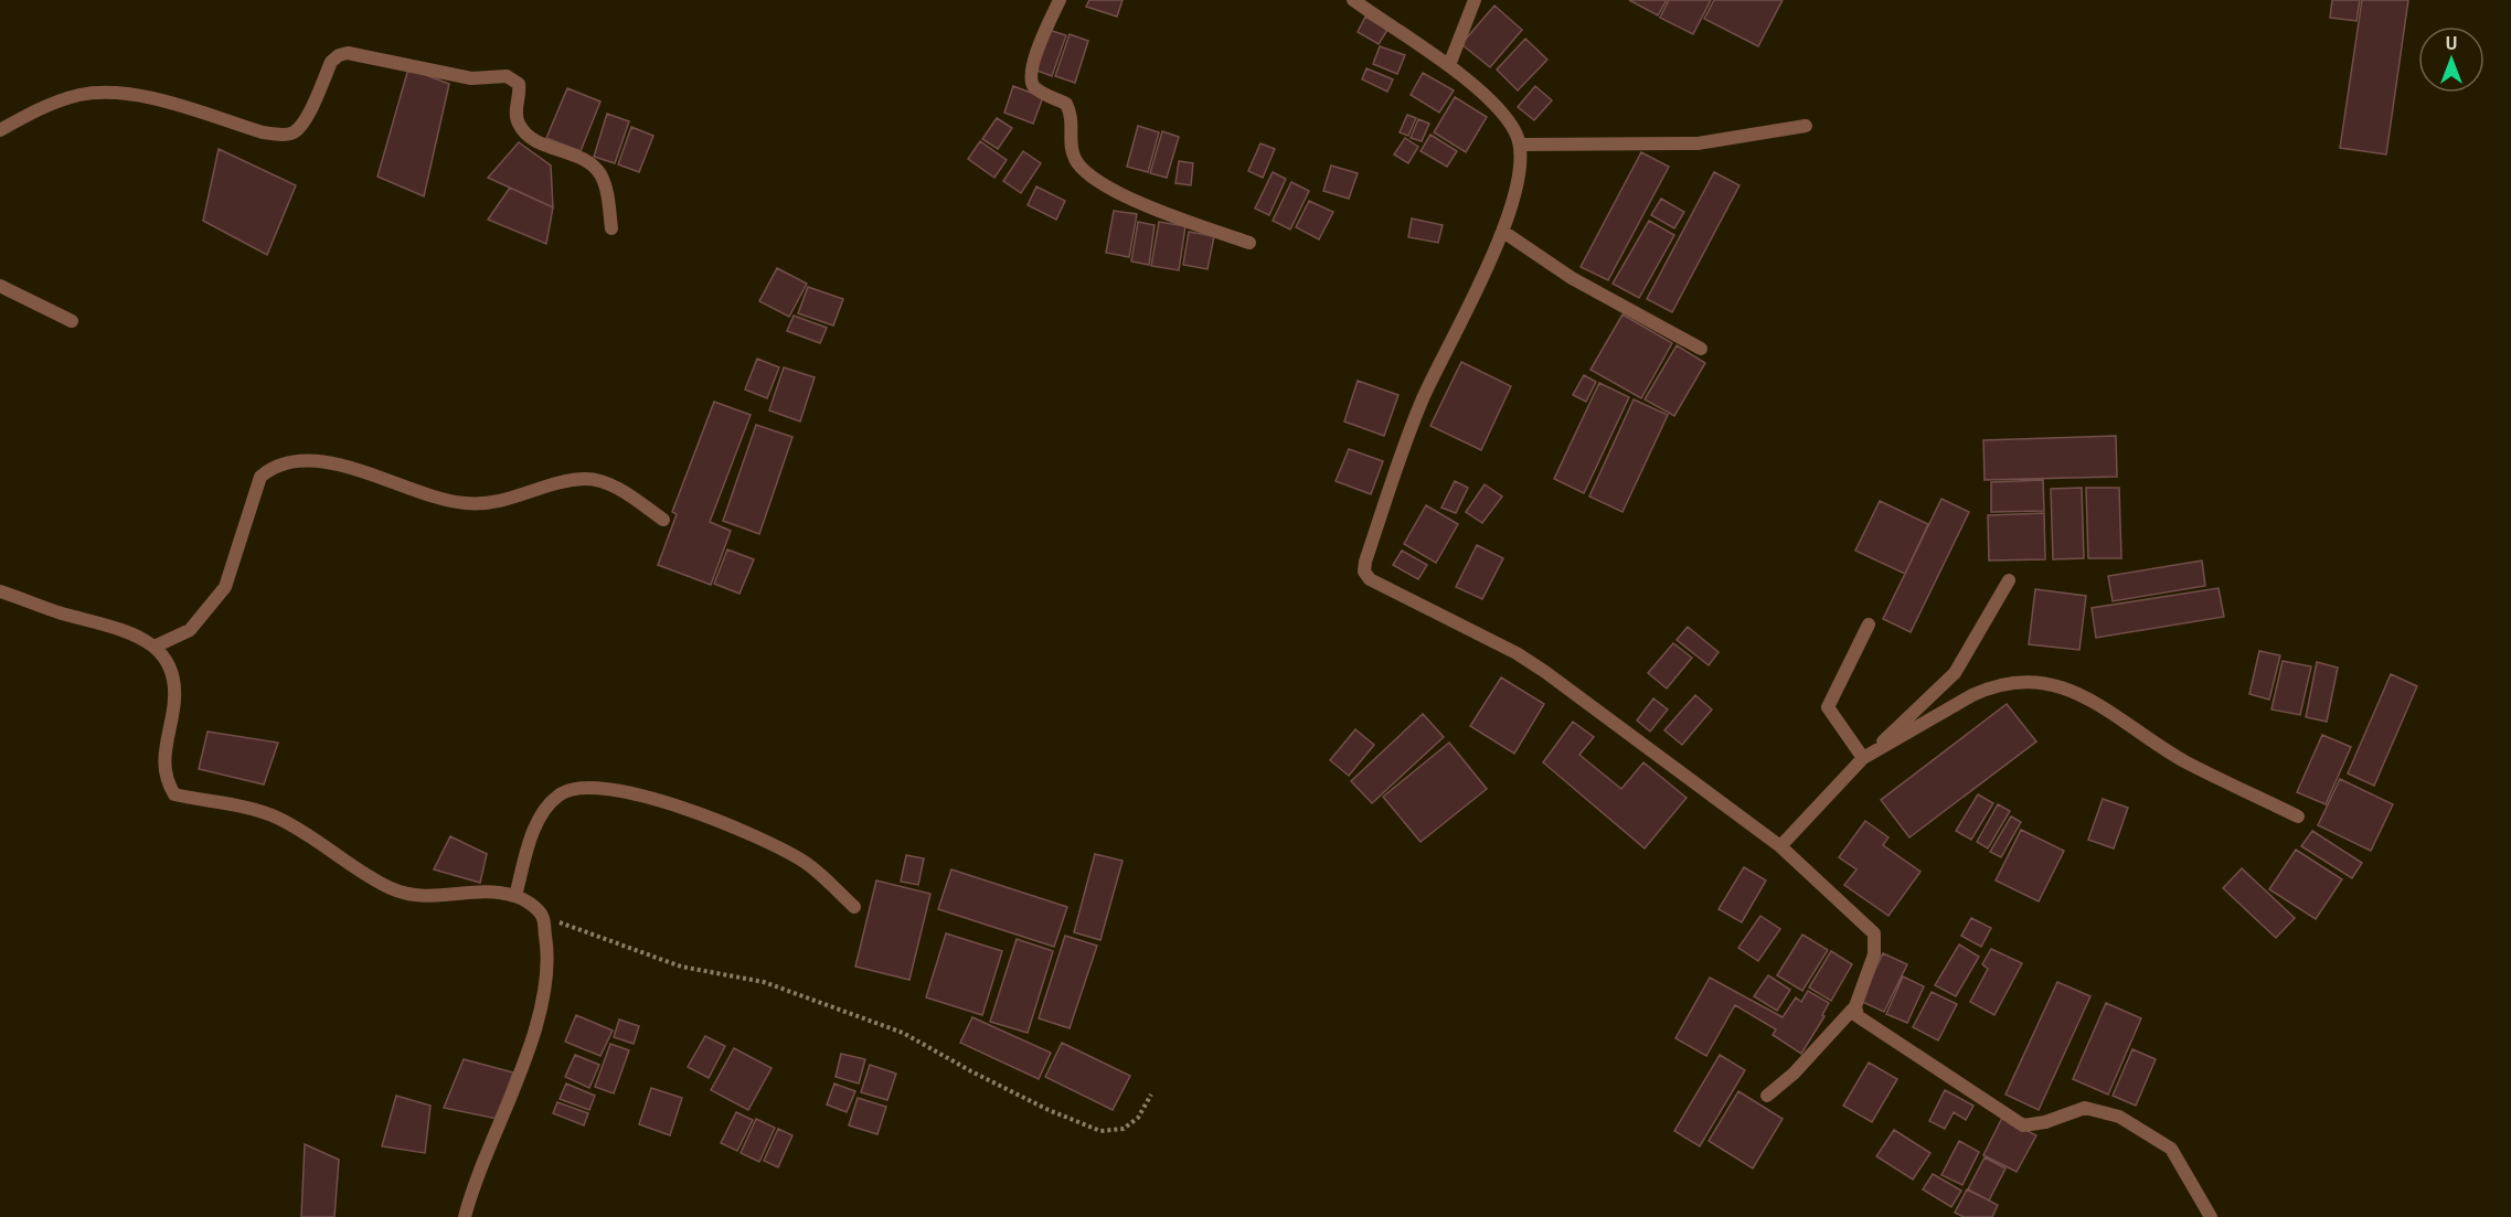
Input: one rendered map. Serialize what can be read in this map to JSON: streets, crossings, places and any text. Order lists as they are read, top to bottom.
{
  "north": "top"
}
